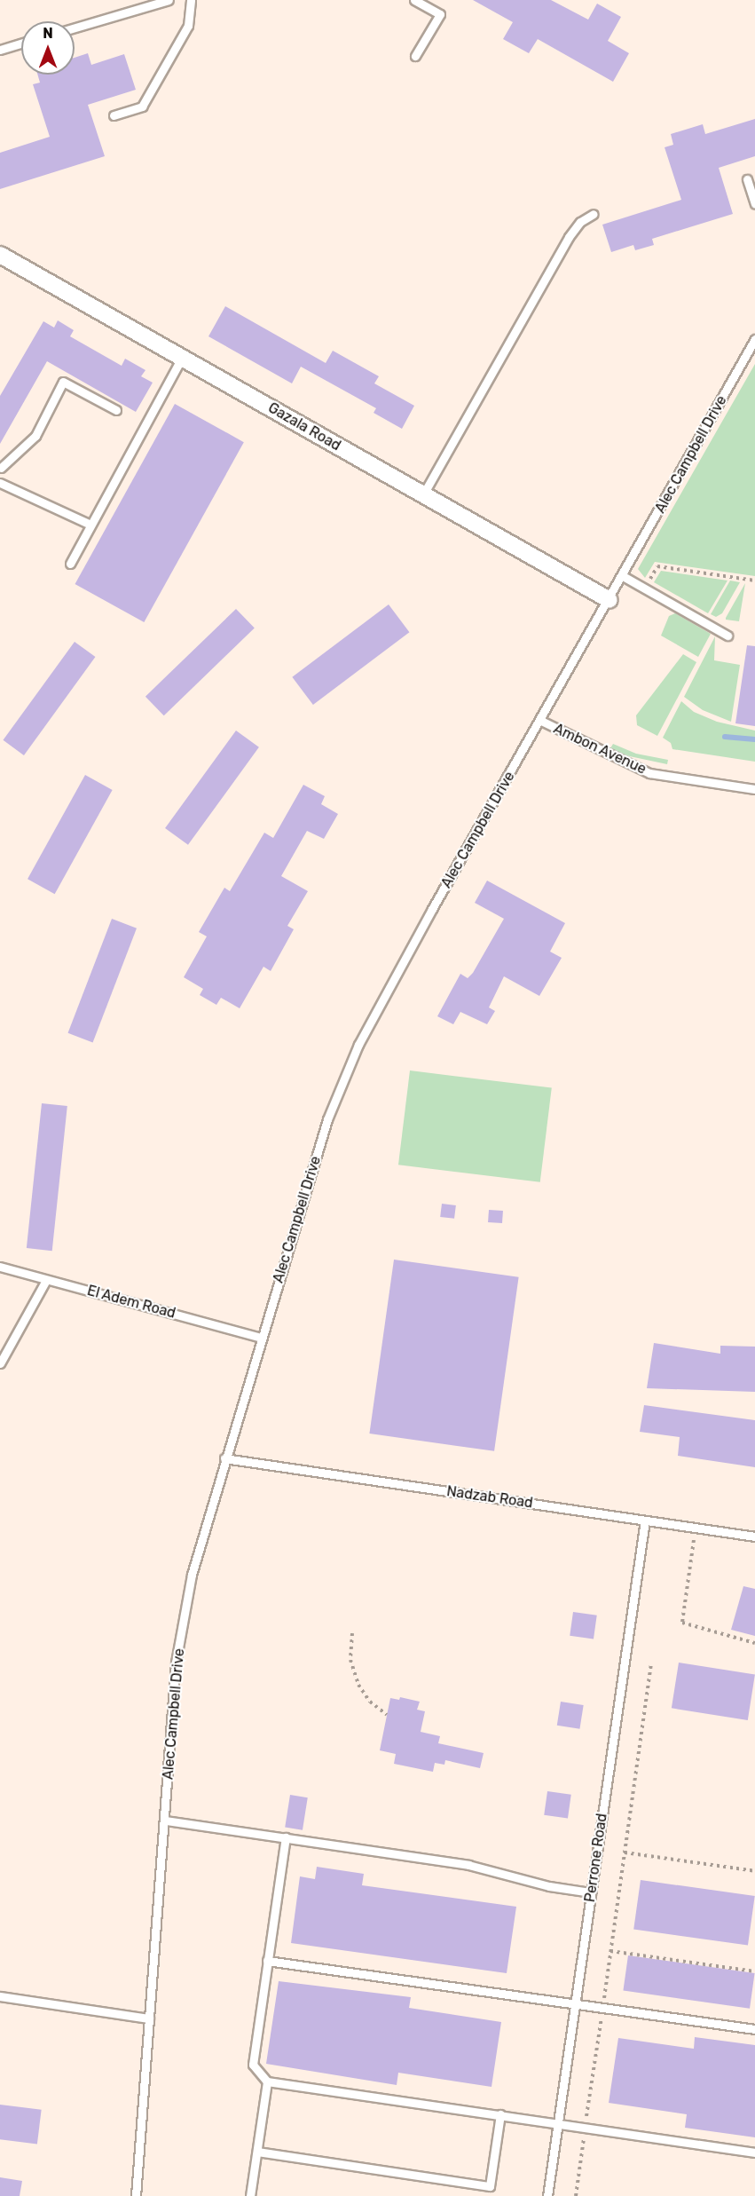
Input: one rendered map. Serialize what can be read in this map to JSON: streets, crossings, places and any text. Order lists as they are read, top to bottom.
{
  "streets": {
    "street": ["Gazala Road"],
    "lane": [
      "Alec Campbell Drive",
      "Ambon Avenue",
      "El Adem Road",
      "Nadzab Road",
      "Perrone Road"
    ]
  },
  "crossings": [
    ["Gazala Road", "Alec Campbell Drive"],
    ["Alec Campbell Drive", "Ambon Avenue"],
    ["Alec Campbell Drive", "El Adem Road"],
    ["Alec Campbell Drive", "Nadzab Road"],
    ["Nadzab Road", "Perrone Road"]
  ],
  "north": "top"
}
